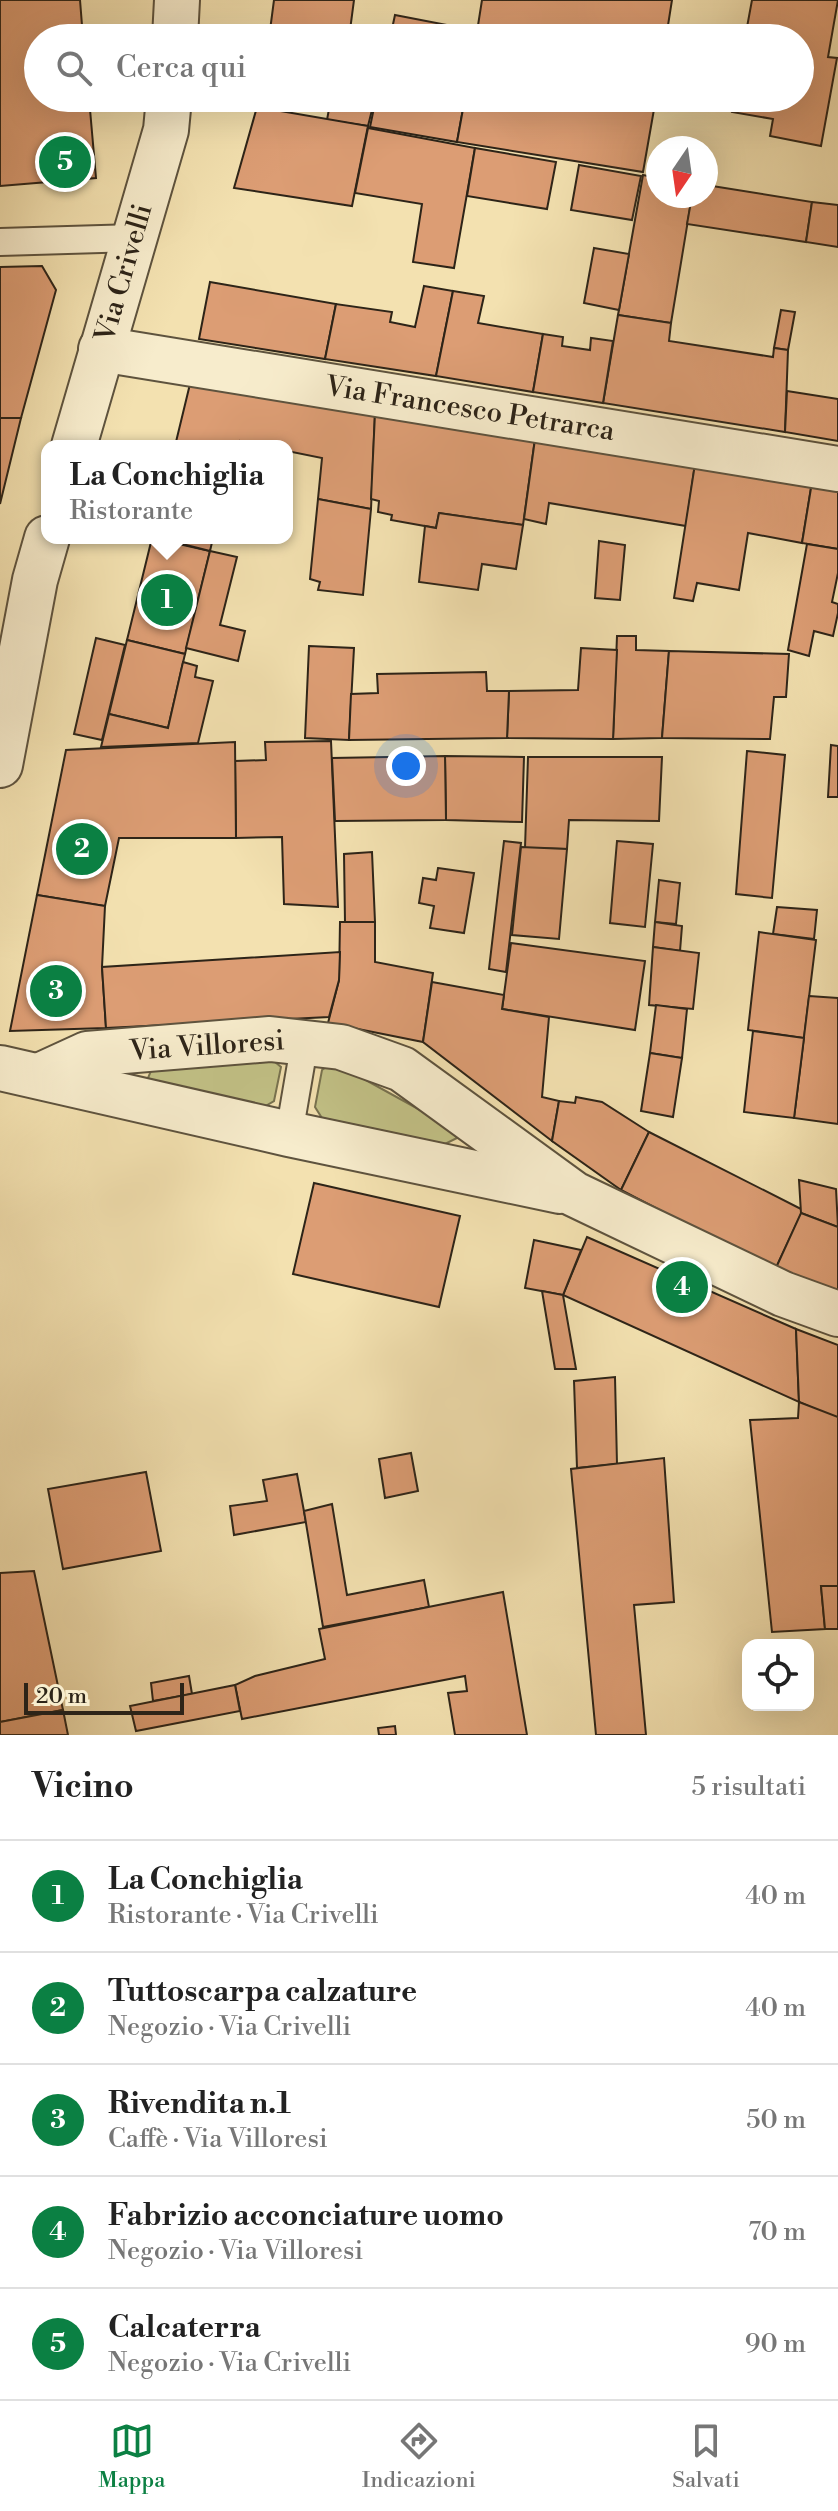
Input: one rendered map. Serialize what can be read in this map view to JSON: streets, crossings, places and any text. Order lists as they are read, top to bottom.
{
  "streets": {
    "street": ["Via Crivelli", "Via Francesco Petrarca", "Via Villoresi"]
  },
  "crossings": [
    ["Via Crivelli", "Via Francesco Petrarca"]
  ],
  "scale_bar": "20 m",
  "north": "bottom",
  "page": {
    "search": "Cerca qui",
    "pins": [
      "5",
      "1",
      "2",
      "3",
      "4"
    ],
    "popup": ["La Conchiglia", "Ristorante"],
    "scale": "20 m",
    "heading": ["Vicino", "5 risultati"],
    "list": [
      {
        "mark": "1",
        "name": "La Conchiglia",
        "note": "Ristorante · Via Crivelli",
        "value": "40 m"
      },
      {
        "mark": "2",
        "name": "Tuttoscarpa calzature",
        "note": "Negozio · Via Crivelli",
        "value": "40 m"
      },
      {
        "mark": "3",
        "name": "Rivendita n.1",
        "note": "Caffè · Via Villoresi",
        "value": "50 m"
      },
      {
        "mark": "4",
        "name": "Fabrizio acconciature uomo",
        "note": "Negozio · Via Villoresi",
        "value": "70 m"
      },
      {
        "mark": "5",
        "name": "Calcaterra",
        "note": "Negozio · Via Crivelli",
        "value": "90 m"
      }
    ],
    "nav": ["Mappa", "Indicazioni", "Salvati"]
  }
}
